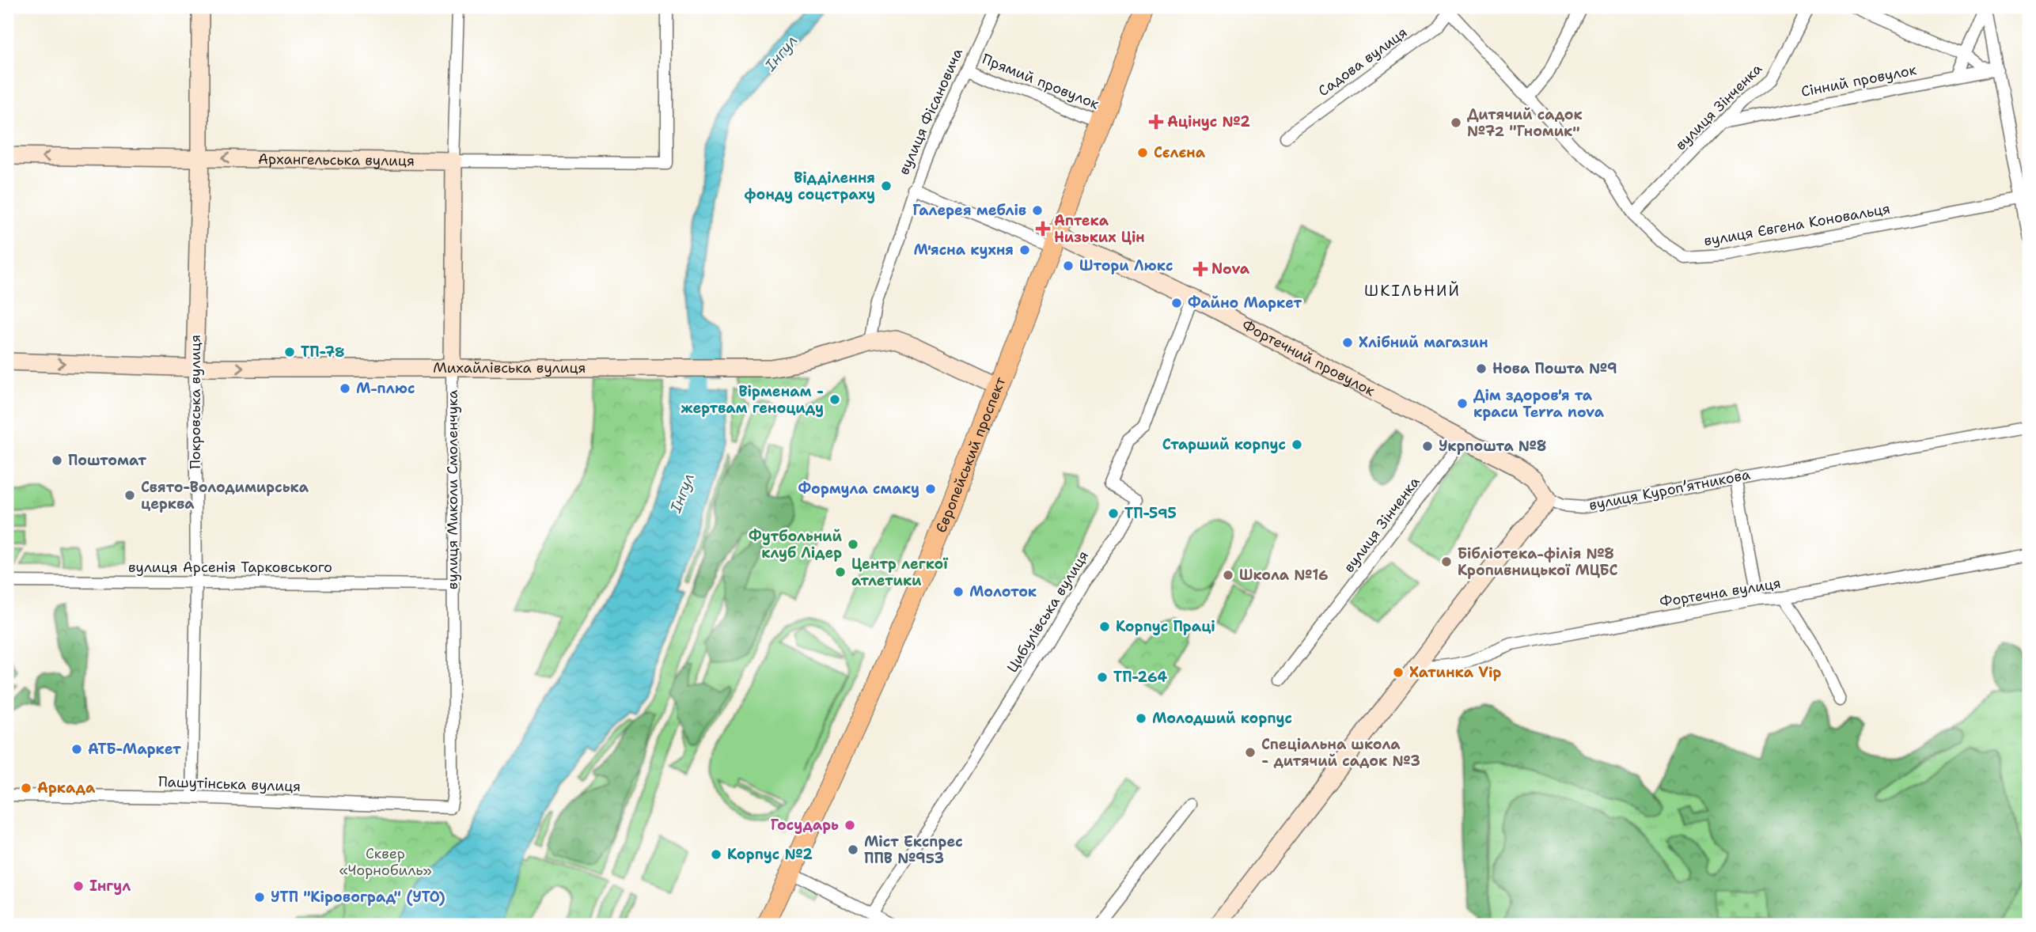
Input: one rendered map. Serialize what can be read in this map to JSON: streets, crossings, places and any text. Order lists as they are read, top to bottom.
{
  "streets": {
    "main road": ["Європейський проспект"],
    "street": [
      "Садова вулиця",
      "Сінний провулок",
      "Прямий провулок",
      "вулиця Зінченка",
      "вулиця Фісановича",
      "Архангельська вулиця",
      "вулиця Євгена Коновальця",
      "Фортечний провулок",
      "Михайлівська вулиця",
      "Покровська вулиця",
      "вулиця Миколи Смоленчука",
      "вулиця Куропʼятникова",
      "вулиця Арсенія Тарковського",
      "Фортечна вулиця",
      "Цибулівська вулиця",
      "Пашутінська вулиця"
    ]
  },
  "crossings": [
    ["Садова вулиця", "вулиця Євгена Коновальця"],
    ["Сінний провулок", "вулиця Зінченка"],
    ["Прямий провулок", "вулиця Фісановича"],
    ["Прямий провулок", "Європейський проспект"],
    ["вулиця Зінченка", "вулиця Євгена Коновальця"],
    ["вулиця Зінченка", "Фортечний провулок"],
    ["вулиця Фісановича", "Фортечний провулок"],
    ["вулиця Фісановича", "Михайлівська вулиця"],
    ["Архангельська вулиця", "Покровська вулиця"],
    ["Архангельська вулиця", "вулиця Миколи Смоленчука"],
    ["Фортечний провулок", "Європейський проспект"],
    ["Фортечний провулок", "вулиця Куропʼятникова"],
    ["Фортечний провулок", "Цибулівська вулиця"],
    ["Михайлівська вулиця", "Покровська вулиця"],
    ["Михайлівська вулиця", "Європейський проспект"],
    ["Михайлівська вулиця", "вулиця Миколи Смоленчука"],
    ["Покровська вулиця", "вулиця Арсенія Тарковського"],
    ["Покровська вулиця", "Пашутінська вулиця"],
    ["вулиця Миколи Смоленчука", "вулиця Арсенія Тарковського"],
    ["вулиця Миколи Смоленчука", "Пашутінська вулиця"]
  ],
  "one_way": ["Архангельська вулиця", "Михайлівська вулиця"],
  "districts": ["ШКІЛЬНИЙ"],
  "water": ["Інгул"],
  "parks": ["Сквер «Чорнобиль»"],
  "places": {
    "health": ["Ацінус №2", "Аптека Низьких Цін", "Nova"],
    "other": [
      "Дитячий садок №72 \"Гномик\"",
      "Сєлєна",
      "Відділення фонду соцстраху",
      "Галерея меблів",
      "М'ясна кухня",
      "Штори Люкс",
      "Файно Маркет",
      "Хлібний магазин",
      "ТП-78",
      "Нова Пошта №9",
      "М-плюс",
      "Вірменам - жертвам геноциду",
      "Дім здоров'я та краси Terra nova",
      "Старший корпус",
      "Укрпошта №8",
      "Поштомат",
      "Формула смаку",
      "Свято-Володимирська церква",
      "ТП-595",
      "Футбольний клуб Лідер",
      "Бібліотека-філія №8 Кропивницької МЦБС",
      "Центр легкої атлетики",
      "Школа №16",
      "Молоток",
      "Корпус Праці",
      "Хатинка Vip",
      "ТП-264",
      "Молодший корпус",
      "АТБ-Маркет",
      "Спеціальна школа - дитячий садок №3",
      "Аркада",
      "Государь",
      "Міст Експрес ППВ №953",
      "Корпус №2",
      "Інгул",
      "УТП \"Кіровоград\" (УТО)"
    ]
  }
}
